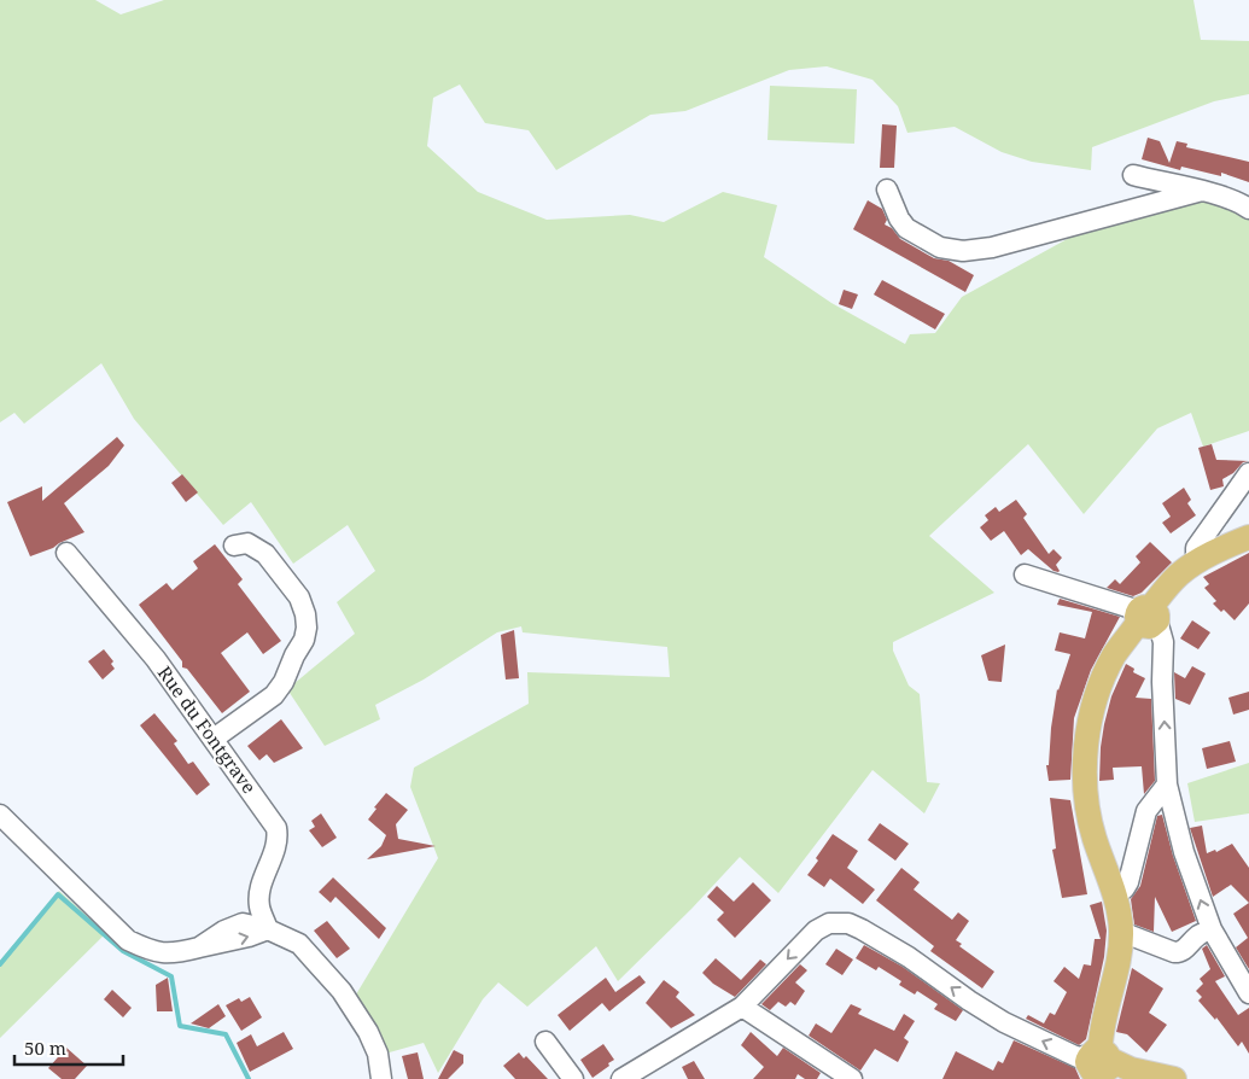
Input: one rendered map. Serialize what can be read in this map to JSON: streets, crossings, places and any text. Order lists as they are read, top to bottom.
{
  "streets": {
    "street": ["Rue du Fontgrave"]
  },
  "scale_bar": "50 m"
}
